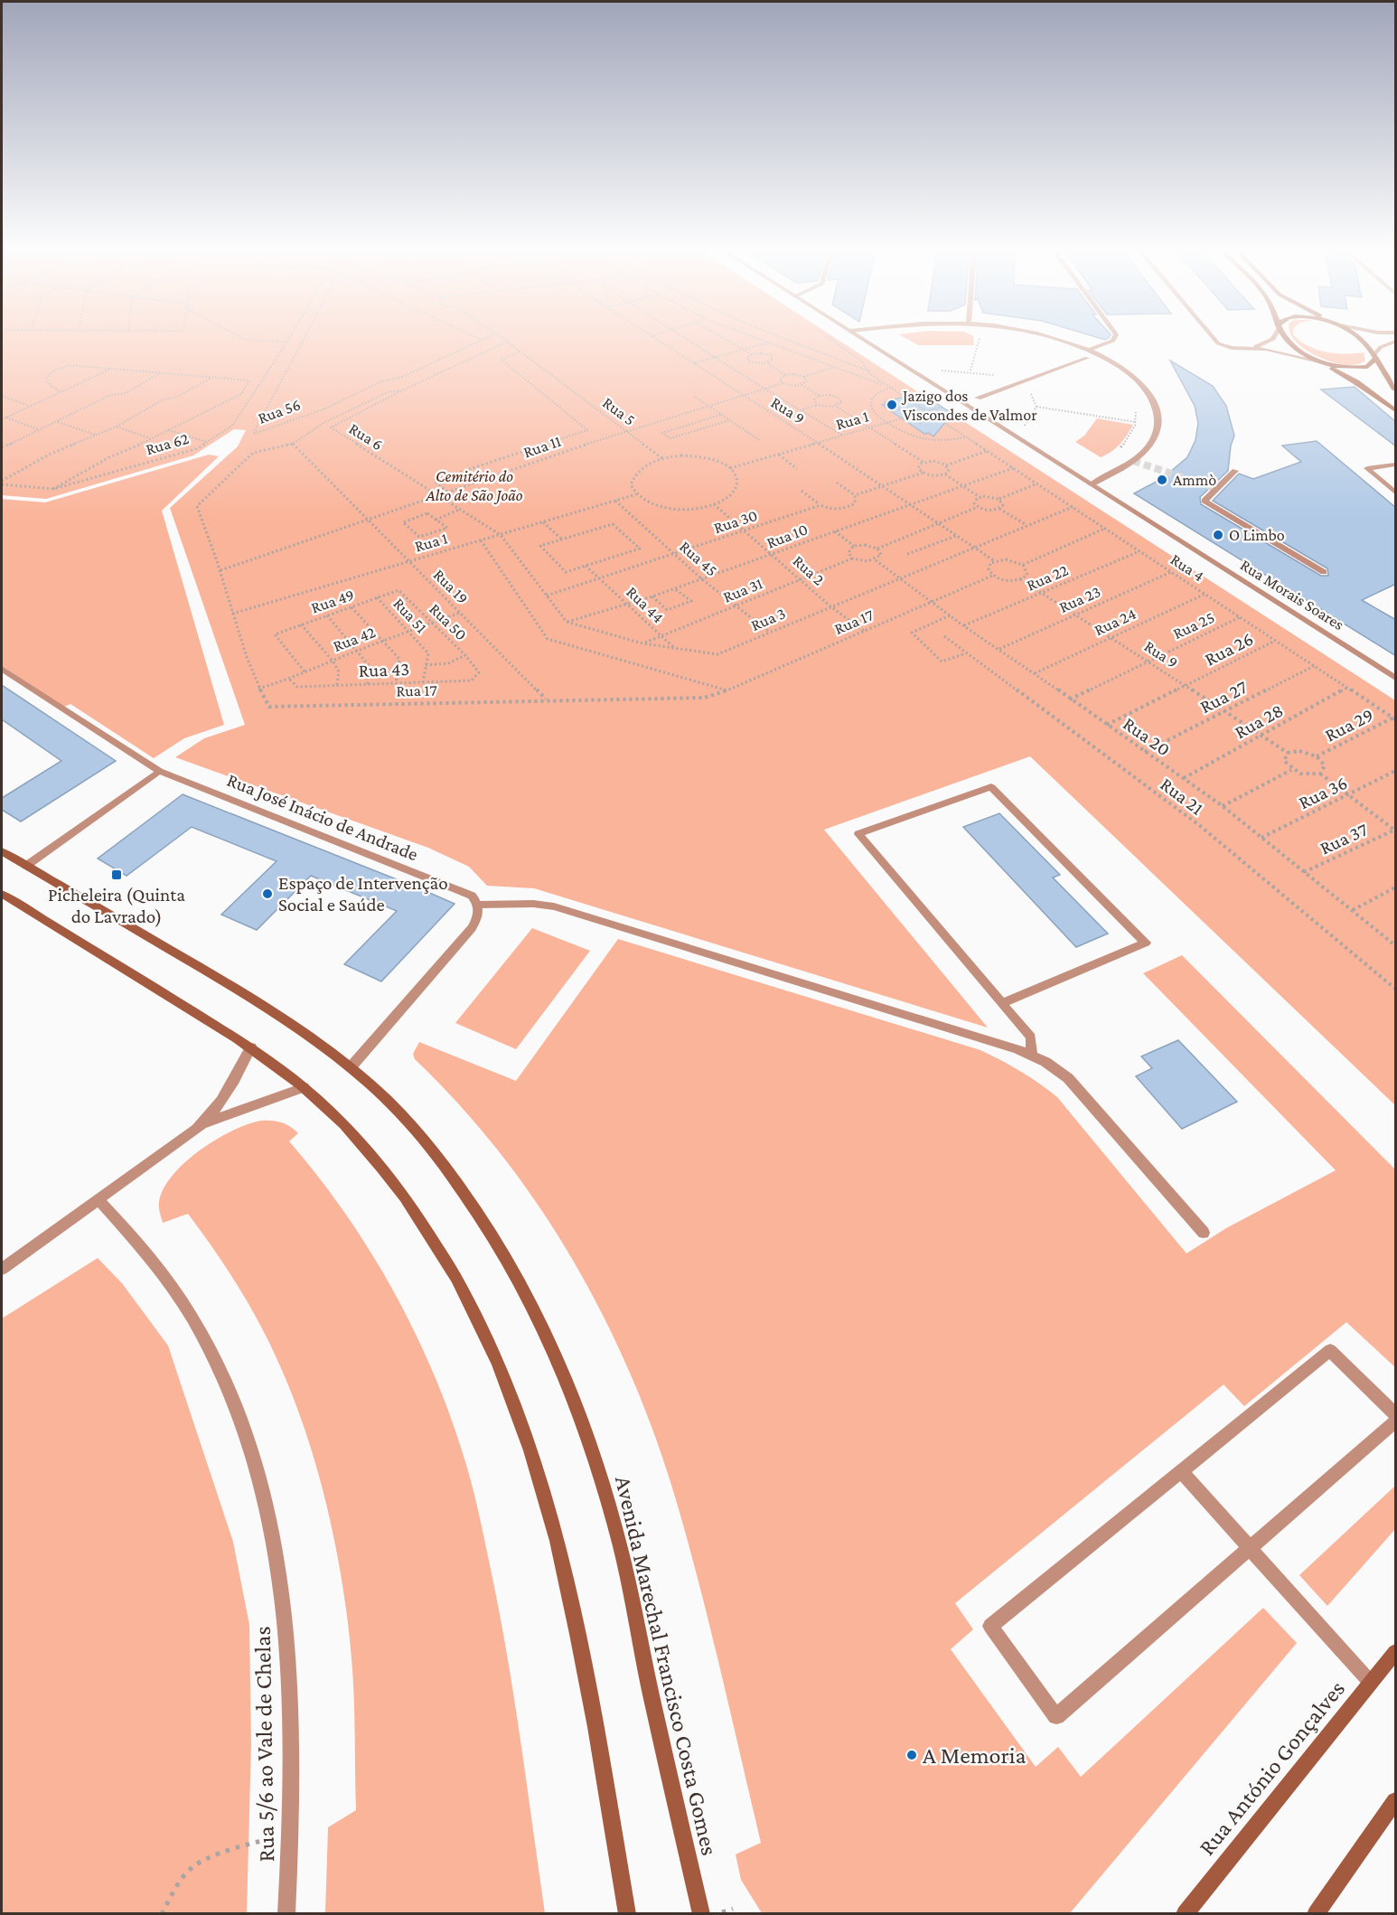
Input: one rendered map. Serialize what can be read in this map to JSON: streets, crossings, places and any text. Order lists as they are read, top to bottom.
{
  "streets": {
    "main road": ["Avenida Marechal Francisco Costa Gomes", "Rua António Gonçalves"],
    "street": ["Rua Morais Soares", "Rua José Inácio de Andrade", "Rua 5/6 ao Vale de Chelas"],
    "path": [
      "Rua 9",
      "Rua 56",
      "Rua 5",
      "Rua 1",
      "Rua 6",
      "Rua 62",
      "Rua 11",
      "Rua 30",
      "Rua 10",
      "Rua 45",
      "Rua 4",
      "Rua 2",
      "Rua 22",
      "Rua 19",
      "Rua 31",
      "Rua 23",
      "Rua 49",
      "Rua 44",
      "Rua 51",
      "Rua 3",
      "Rua 50",
      "Rua 17",
      "Rua 24",
      "Rua 25",
      "Rua 42",
      "Rua 26",
      "Rua 43",
      "Rua 27",
      "Rua 28",
      "Rua 29",
      "Rua 20",
      "Rua 36",
      "Rua 21",
      "Rua 37"
    ]
  },
  "crossings": [
    ["Rua 9", "Rua 1"],
    ["Rua 9", "Rua 11"],
    ["Rua 9", "Rua 30"],
    ["Rua 9", "Rua 10"],
    ["Rua 9", "Rua 22"],
    ["Rua 9", "Rua 23"],
    ["Rua 9", "Rua 3"],
    ["Rua 9", "Rua 24"],
    ["Rua 9", "Rua 25"],
    ["Rua 9", "Rua 26"],
    ["Rua 9", "Rua 27"],
    ["Rua 9", "Rua 28"],
    ["Rua 5", "Rua 6"],
    ["Rua 5", "Rua 11"],
    ["Rua 1", "Rua 6"],
    ["Rua 1", "Rua 45"],
    ["Rua 1", "Rua 4"],
    ["Rua 1", "Rua 19"],
    ["Rua 1", "Rua 17"],
    ["Rua 6", "Rua 11"],
    ["Rua 6", "Rua 17"],
    ["Rua 11", "Rua 19"],
    ["Rua 11", "Rua 17"],
    ["Rua 30", "Rua 45"],
    ["Rua 30", "Rua 2"],
    ["Rua 30", "Rua 44"],
    ["Rua 10", "Rua 45"],
    ["Rua 10", "Rua 4"],
    ["Rua 10", "Rua 2"],
    ["Rua 10", "Rua 44"],
    ["Rua 10", "Rua 3"],
    ["Rua 45", "Rua 31"],
    ["Rua 45", "Rua 3"],
    ["Rua 4", "Rua 22"],
    ["Rua 4", "Rua 23"],
    ["Rua 4", "Rua 3"],
    ["Rua 4", "Rua 24"],
    ["Rua 4", "Rua 25"],
    ["Rua 4", "Rua 26"],
    ["Rua 4", "Rua 27"],
    ["Rua 4", "Rua 28"],
    ["Rua 4", "Rua 29"],
    ["Rua 2", "Rua 31"],
    ["Rua 2", "Rua 3"],
    ["Rua 2", "Rua 17"],
    ["Rua 22", "Rua 20"],
    ["Rua 19", "Rua 17"],
    ["Rua 19", "Rua 42"],
    ["Rua 31", "Rua 44"],
    ["Rua 31", "Rua 3"],
    ["Rua 23", "Rua 20"],
    ["Rua 49", "Rua 51"],
    ["Rua 49", "Rua 50"],
    ["Rua 49", "Rua 42"],
    ["Rua 44", "Rua 3"],
    ["Rua 51", "Rua 42"],
    ["Rua 51", "Rua 43"],
    ["Rua 3", "Rua 20"],
    ["Rua 50", "Rua 42"],
    ["Rua 50", "Rua 43"],
    ["Rua 17", "Rua 42"],
    ["Rua 17", "Rua 20"],
    ["Rua 24", "Rua 20"],
    ["Rua 25", "Rua 20"],
    ["Rua 42", "Rua 43"],
    ["Rua 26", "Rua 20"],
    ["Rua 27", "Rua 20"],
    ["Rua 28", "Rua 20"],
    ["Rua 20", "Rua 36"],
    ["Rua 20", "Rua 37"]
  ],
  "parks": ["Cemitério do Alto de São João"],
  "places": {
    "other": [
      "Jazigo dos Viscondes de Valmor",
      "Ammò",
      "O Limbo",
      "Espaço de Intervenção Social e Saúde",
      "A Memoria"
    ],
    "transit": ["Picheleira (Quinta do Lavrado)"]
  }
}
